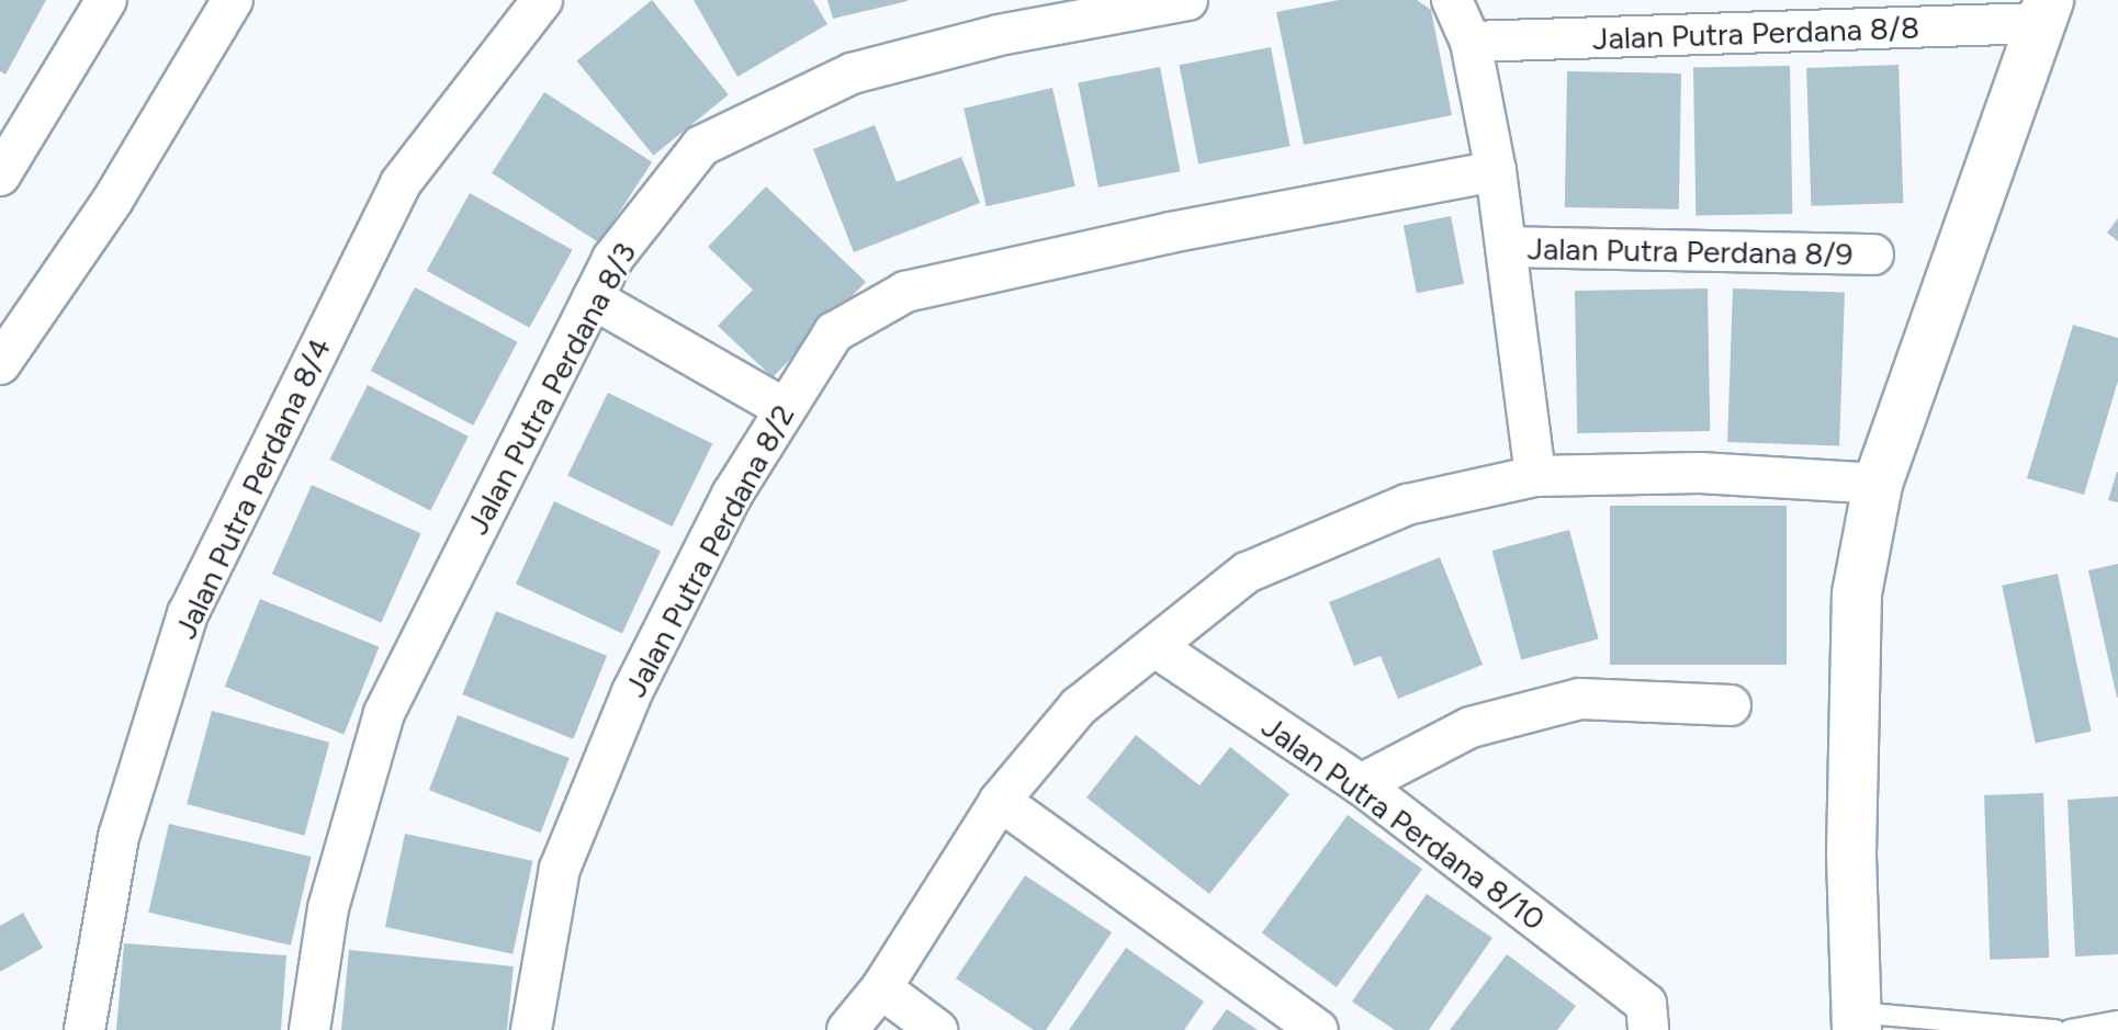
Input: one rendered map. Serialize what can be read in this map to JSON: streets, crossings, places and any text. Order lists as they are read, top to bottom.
{
  "streets": {
    "street": [
      "Jalan Putra Perdana 8/8",
      "Jalan Putra Perdana 8/9",
      "Jalan Putra Perdana 8/3",
      "Jalan Putra Perdana 8/4",
      "Jalan Putra Perdana 8/2",
      "Jalan Putra Perdana 8/10"
    ]
  }
}
